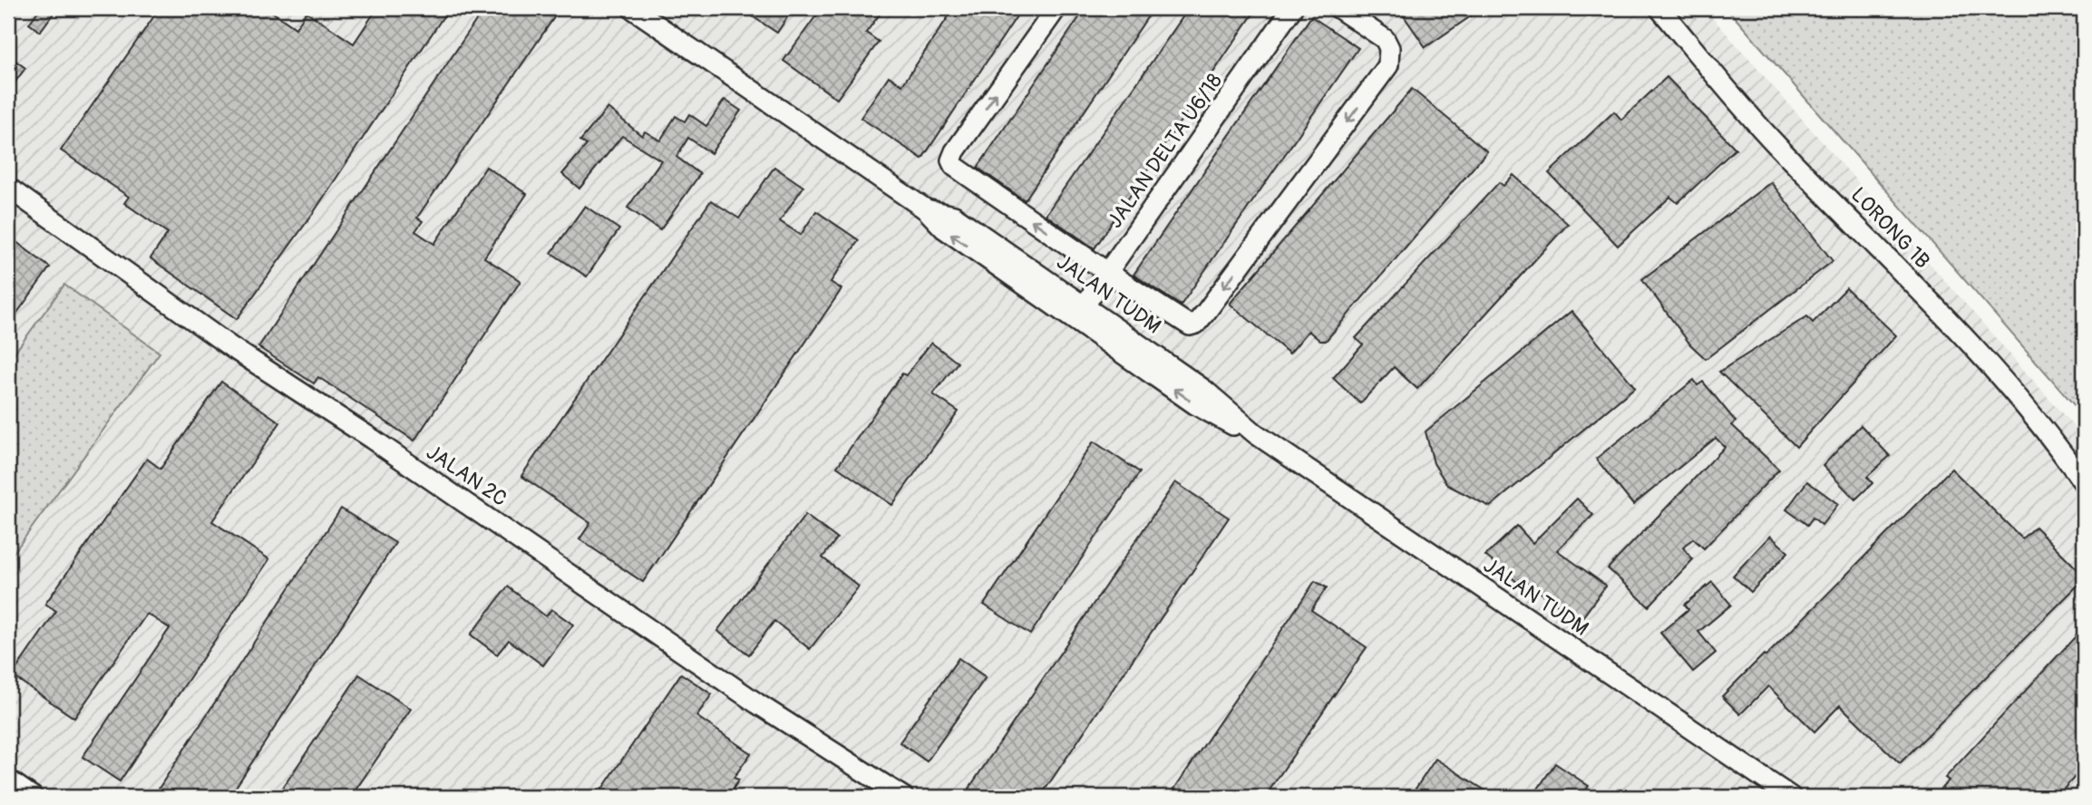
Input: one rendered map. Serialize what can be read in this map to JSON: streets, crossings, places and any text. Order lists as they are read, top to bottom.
{
  "streets": {
    "street": [
      "JALAN DELTA U6/18",
      "LORONG 1B",
      "JALAN TUDM",
      "JALAN 2C"
    ]
  },
  "crossings": [
    ["JALAN DELTA U6/18", "JALAN TUDM"]
  ]
}
